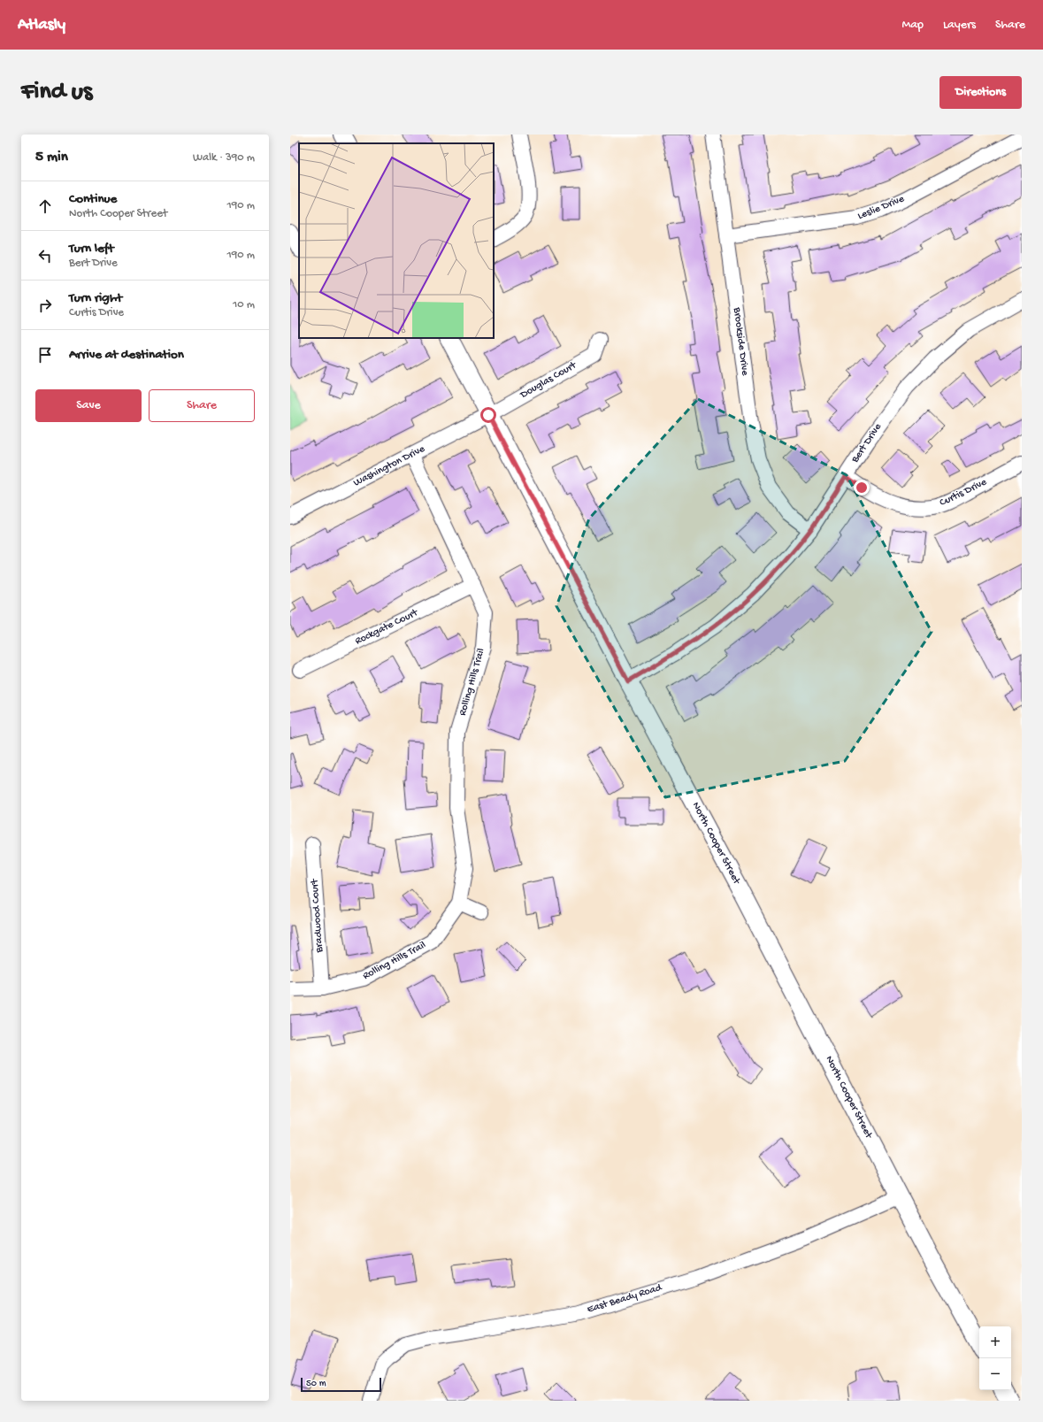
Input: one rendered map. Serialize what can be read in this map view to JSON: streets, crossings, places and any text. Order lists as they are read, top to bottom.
{
  "streets": {
    "main road": ["North Cooper Street"],
    "street": [
      "Leslie Drive",
      "Brookside Drive",
      "Douglas Court",
      "Bert Drive",
      "Washington Drive",
      "Curtis Drive",
      "Rockgate Court",
      "Rolling Hills Trail",
      "Bradwood Court",
      "East Beady Road"
    ]
  },
  "crossings": [
    ["Leslie Drive", "Brookside Drive"],
    ["Brookside Drive", "Bert Drive"],
    ["Douglas Court", "Washington Drive"],
    ["Douglas Court", "North Cooper Street"],
    ["Bert Drive", "Curtis Drive"],
    ["Bert Drive", "North Cooper Street"],
    ["Washington Drive", "Rolling Hills Trail"],
    ["Washington Drive", "North Cooper Street"],
    ["Rockgate Court", "Rolling Hills Trail"],
    ["Rolling Hills Trail", "Bradwood Court"],
    ["North Cooper Street", "East Beady Road"]
  ],
  "scale_bar": "50 m",
  "page": {
    "header": "Atlasly",
    "nav": ["Map", "Layers", "Share"],
    "buttons": [
      "Directions",
      ["Save", "Share"]
    ],
    "title": "Find us",
    "heading": ["5 min", "Walk · 390 m"],
    "list": [
      ["Continue", "North Cooper Street", "190 m"],
      ["Turn left", "Bert Drive", "190 m"],
      ["Turn right", "Curtis Drive", "10 m"],
      "Arrive at destination"
    ],
    "map_buttons": ["+", "−"],
    "scale": "50 m"
  }
}
